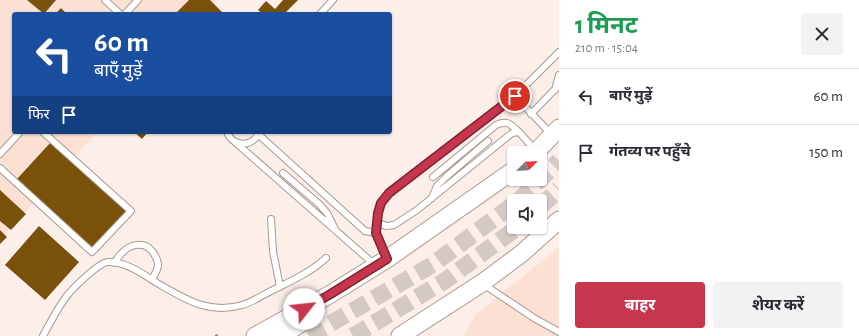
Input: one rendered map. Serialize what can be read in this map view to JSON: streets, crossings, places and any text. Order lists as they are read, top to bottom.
{
  "north": "top right",
  "page": {
    "heading": ["1 मिनट", "210 m · 15:04"],
    "turn": ["60 m", "बाएँ मुड़ें"],
    "list": [
      {
        "name": "बाएँ मुड़ें",
        "value": "60 m"
      },
      {
        "name": "गंतव्य पर पहुँचे",
        "value": "150 m"
      }
    ],
    "then": "फिर",
    "buttons": ["बाहर", "शेयर करें"]
  }
}
